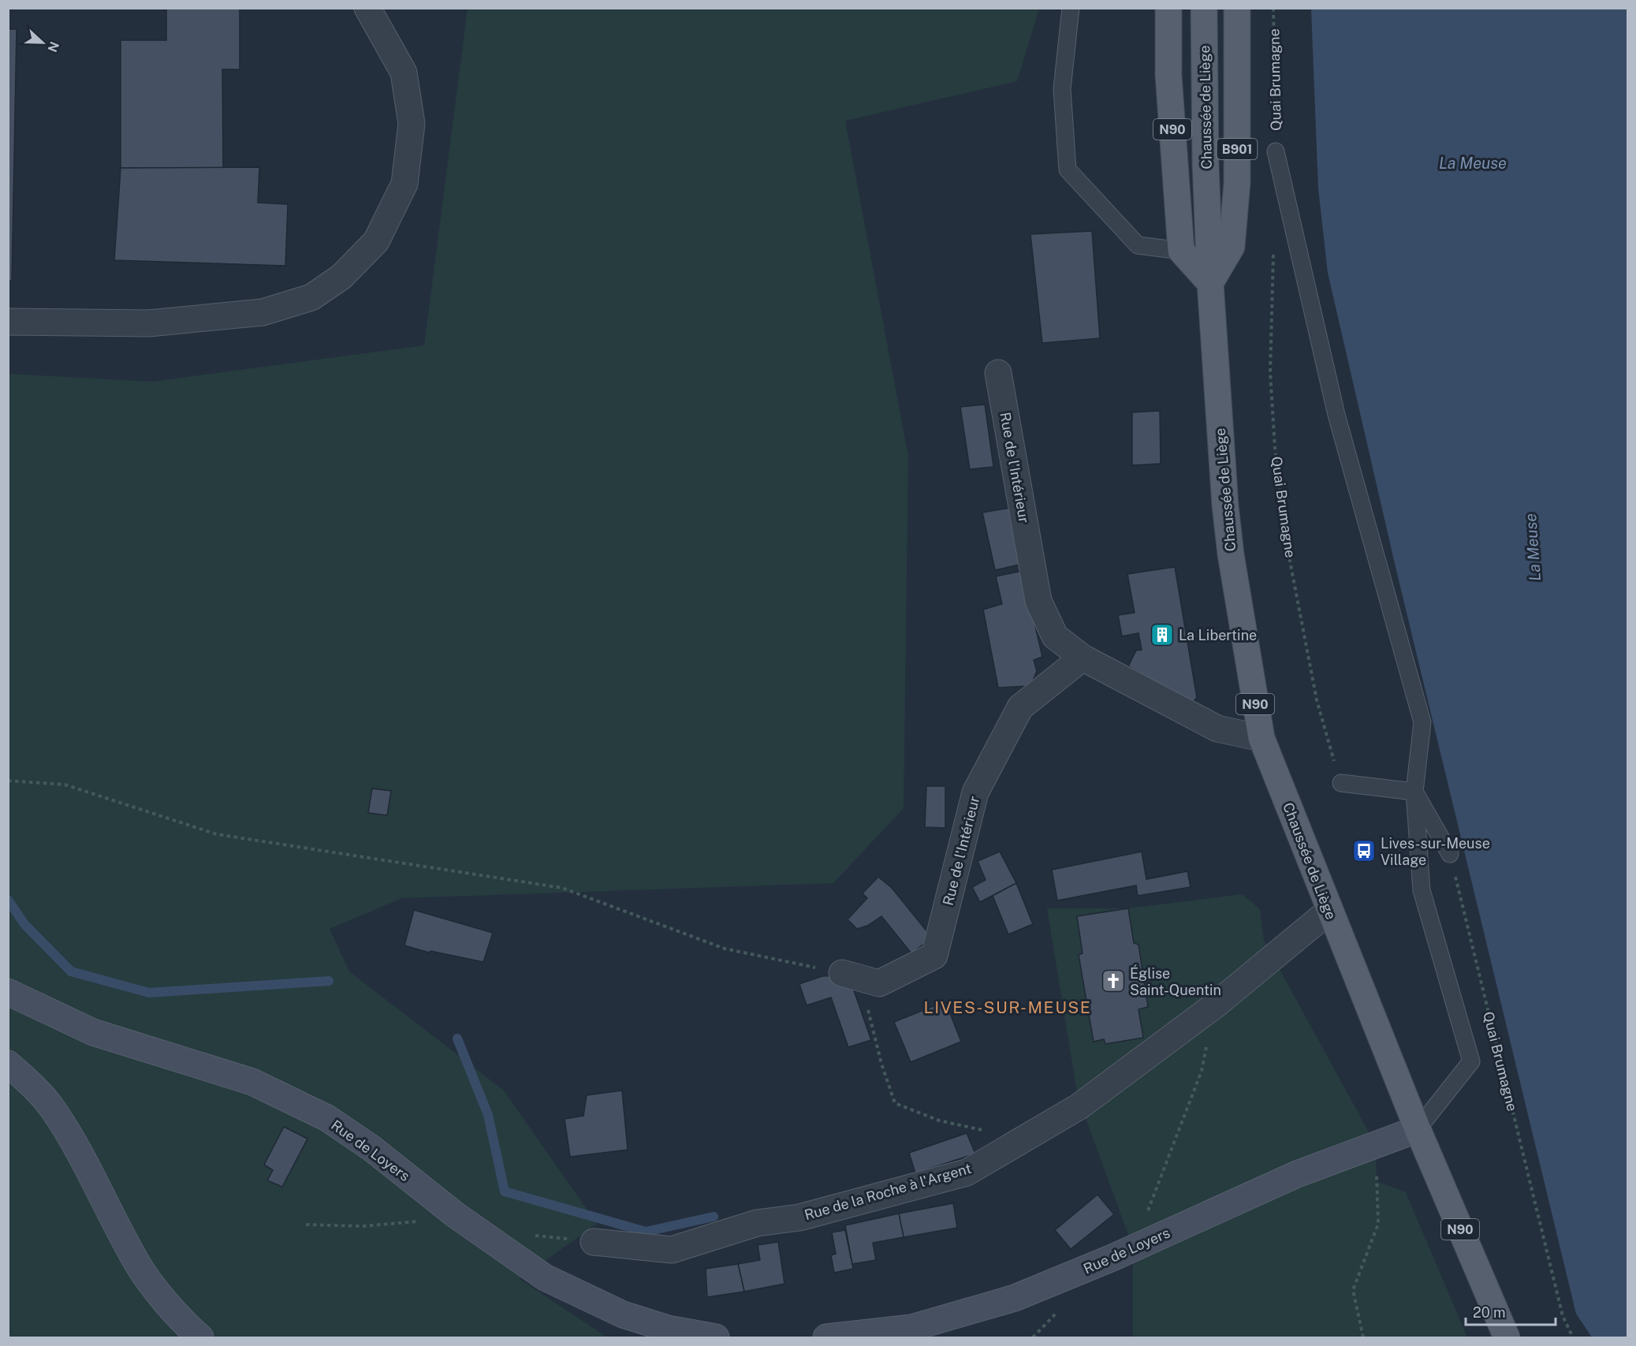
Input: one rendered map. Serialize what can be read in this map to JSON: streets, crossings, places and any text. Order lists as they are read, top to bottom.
{
  "streets": {
    "main road": ["Chaussée de Liège", "N90", "B901"],
    "street": ["Rue de l'Intérieur", "Rue de Loyers", "Rue de la Roche à l'Argent"],
    "lane": ["Quai Brumagne"]
  },
  "crossings": [
    ["Quai Brumagne", "Chaussée de Liège"],
    ["Quai Brumagne", "N90"],
    ["Quai Brumagne", "Rue de Loyers"],
    ["Chaussée de Liège", "N90"],
    ["Chaussée de Liège", "B901"],
    ["Chaussée de Liège", "Rue de l'Intérieur"],
    ["Chaussée de Liège", "Rue de Loyers"],
    ["Chaussée de Liège", "Rue de la Roche à l'Argent"],
    ["N90", "Rue de Loyers"]
  ],
  "districts": ["LIVES-SUR-MEUSE"],
  "water": ["La Meuse"],
  "places": {
    "building": ["La Libertine"],
    "bus stop": ["Lives-sur-Meuse Village"],
    "church": ["Église Saint-Quentin"]
  },
  "scale_bar": "20 m",
  "north": "right"
}
